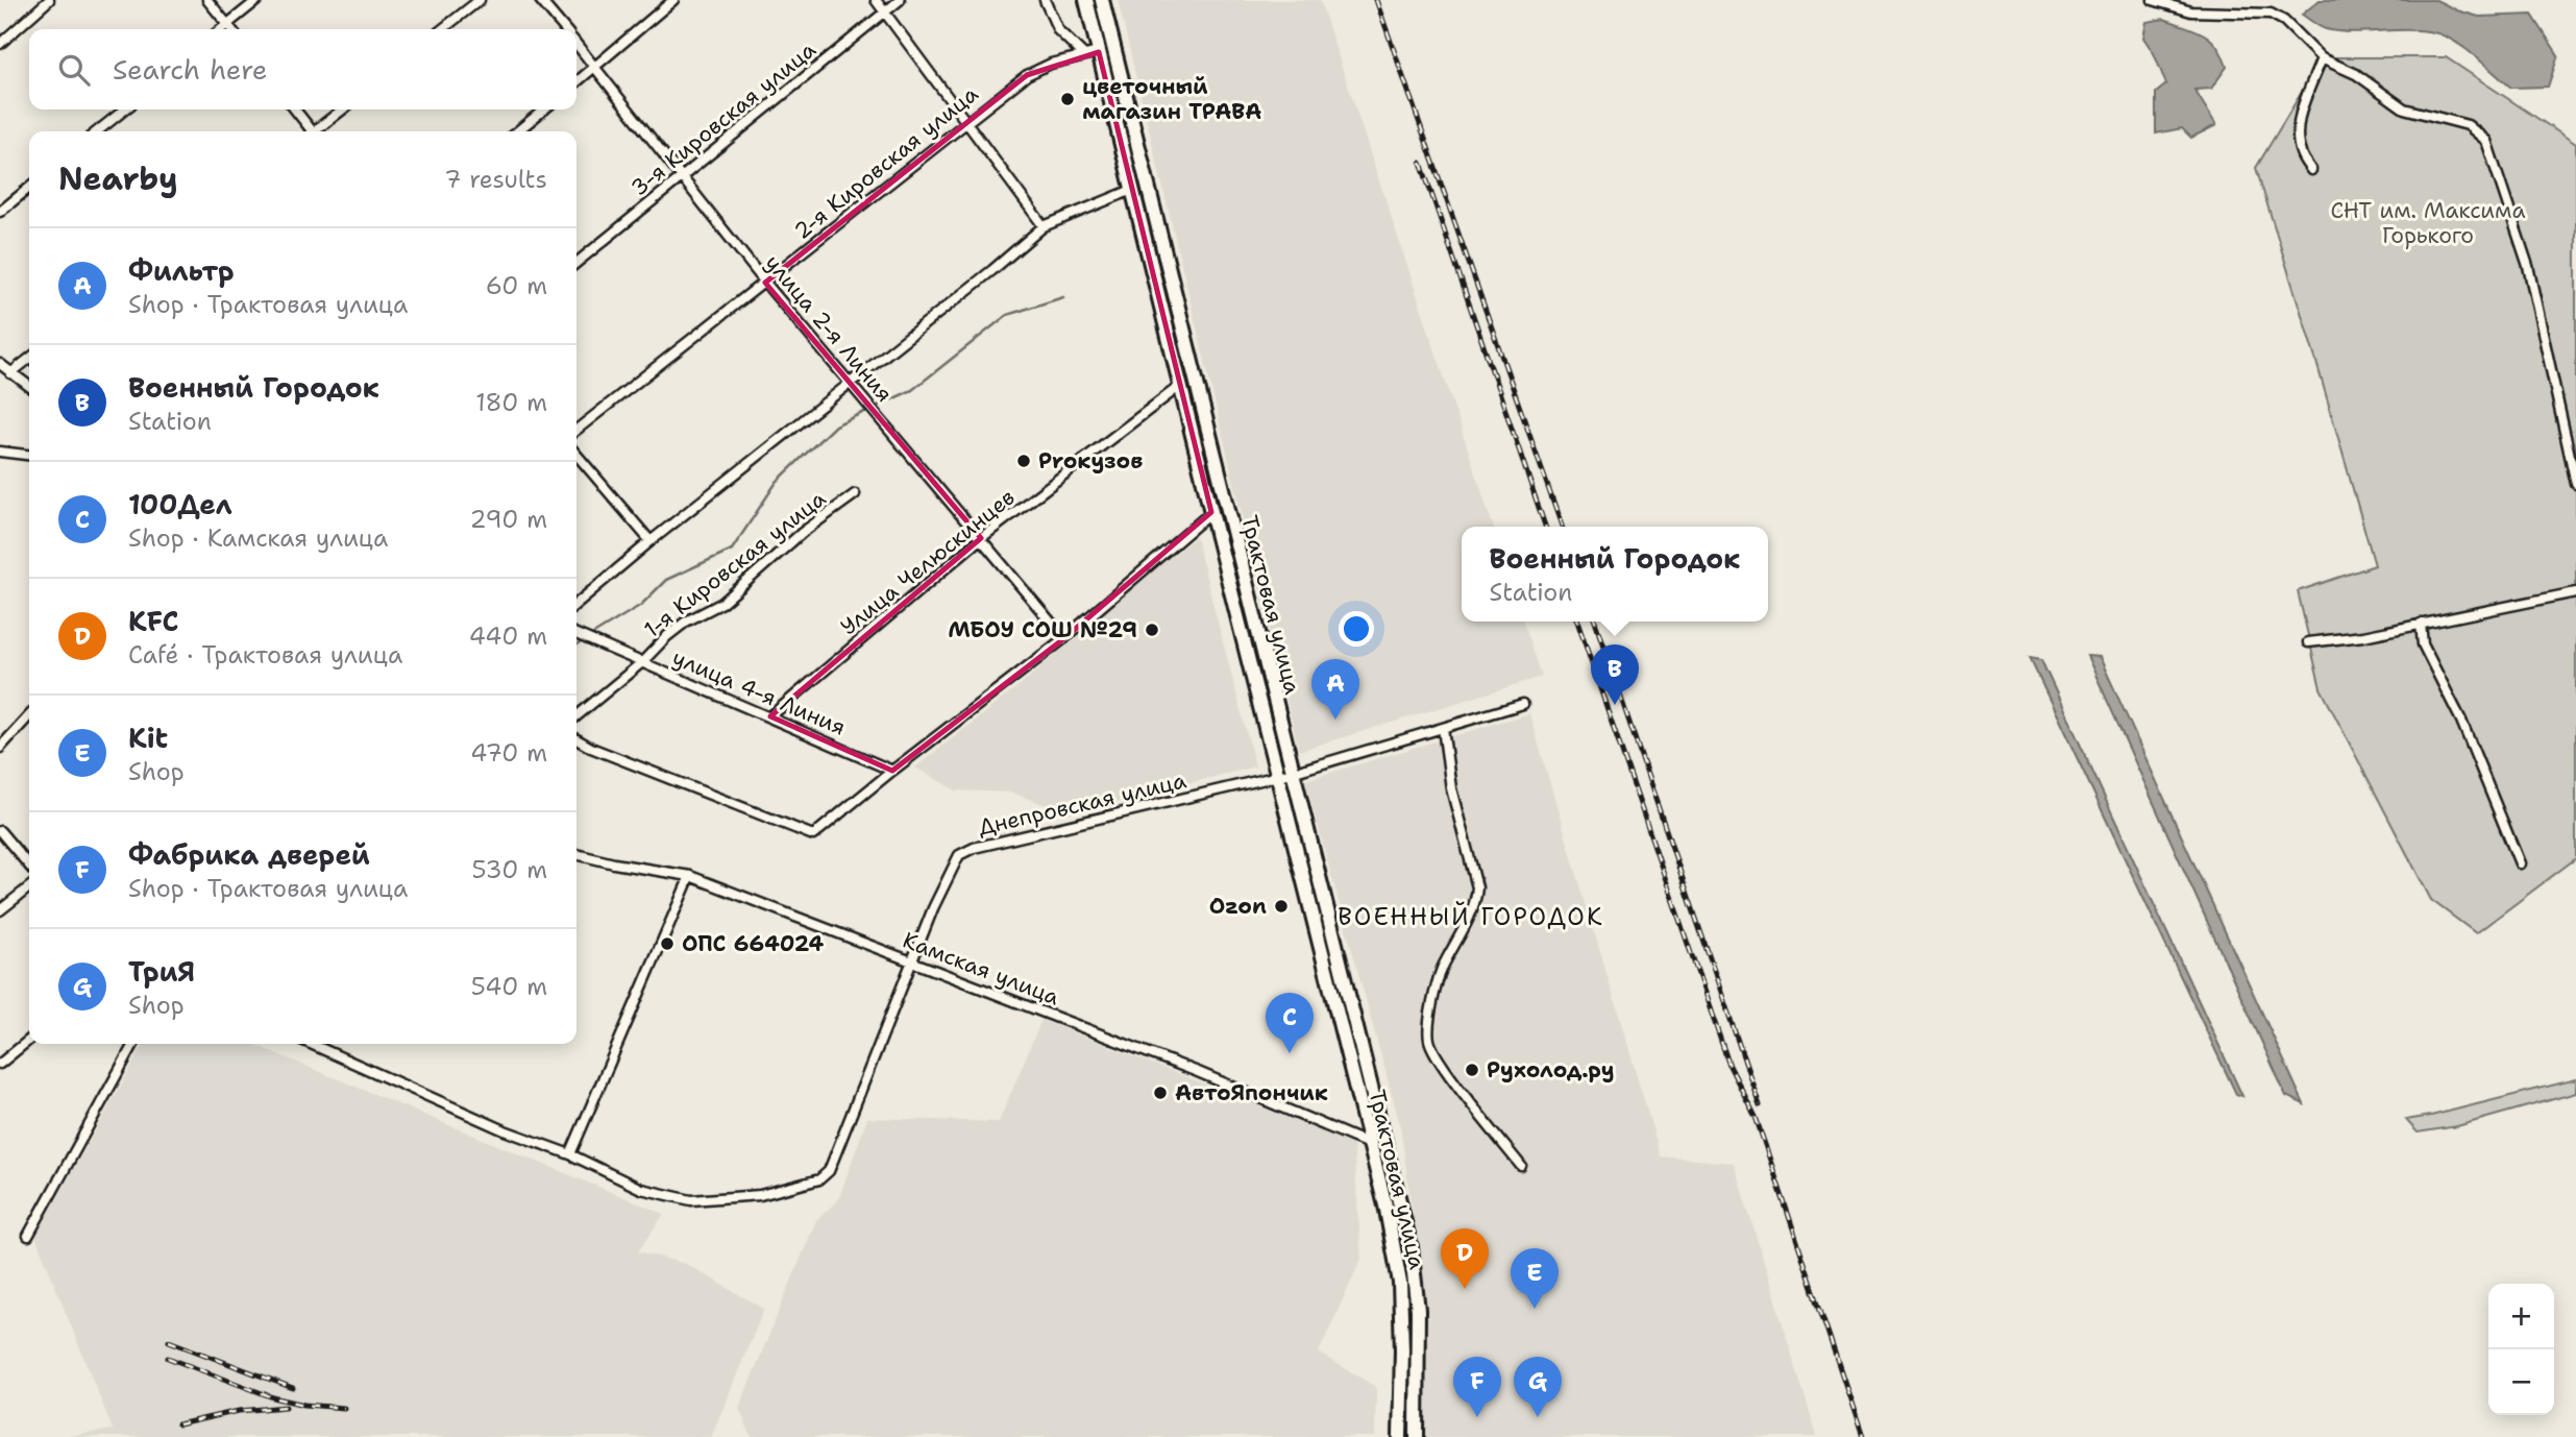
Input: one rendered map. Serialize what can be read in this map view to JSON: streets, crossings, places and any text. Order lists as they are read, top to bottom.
{
  "streets": {
    "main road": ["Трактовая улица"],
    "street": [
      "3-я Кировская улица",
      "2-я Кировская улица",
      "улица 2-я Линия",
      "Улица Челюскинцев",
      "1-я Кировская улица",
      "улица 4-я Линия",
      "Днепровская улица",
      "Камская улица"
    ]
  },
  "crossings": [
    ["3-я Кировская улица", "улица 2-я Линия"],
    ["2-я Кировская улица", "улица 2-я Линия"],
    ["2-я Кировская улица", "Трактовая улица"],
    ["улица 2-я Линия", "Улица Челюскинцев"],
    ["Улица Челюскинцев", "Трактовая улица"],
    ["Улица Челюскинцев", "улица 4-я Линия"],
    ["1-я Кировская улица", "улица 4-я Линия"],
    ["Трактовая улица", "Днепровская улица"],
    ["Трактовая улица", "Камская улица"],
    ["Днепровская улица", "Камская улица"]
  ],
  "districts": ["ВОЕННЫЙ ГОРОДОК"],
  "parks": ["СНТ им. Максима Горького"],
  "places": [
    "цветочный магазин ТРАВА",
    "Proкузов",
    "МБОУ СОШ №29",
    "Ozon",
    "ОПС 664024",
    "Рухолод.ру",
    "АвтоЯпончик"
  ],
  "page": {
    "search": "Search here",
    "heading": ["Nearby", "7 results"],
    "list": [
      {
        "mark": "A",
        "name": "Фильтр",
        "note": "Shop · Трактовая улица",
        "value": "60 m"
      },
      {
        "mark": "B",
        "name": "Военный Городок",
        "note": "Station",
        "value": "180 m"
      },
      {
        "mark": "C",
        "name": "100Дел",
        "note": "Shop · Камская улица",
        "value": "290 m"
      },
      {
        "mark": "D",
        "name": "KFC",
        "note": "Café · Трактовая улица",
        "value": "440 m"
      },
      {
        "mark": "E",
        "name": "Kit",
        "note": "Shop",
        "value": "470 m"
      },
      {
        "mark": "F",
        "name": "Фабрика дверей",
        "note": "Shop · Трактовая улица",
        "value": "530 m"
      },
      {
        "mark": "G",
        "name": "ТриЯ",
        "note": "Shop",
        "value": "540 m"
      }
    ],
    "popup": ["Военный Городок", "Station"],
    "pins": [
      "B",
      "A",
      "C",
      "D",
      "E",
      "F",
      "G"
    ],
    "map_buttons": ["+", "−"]
  }
}
